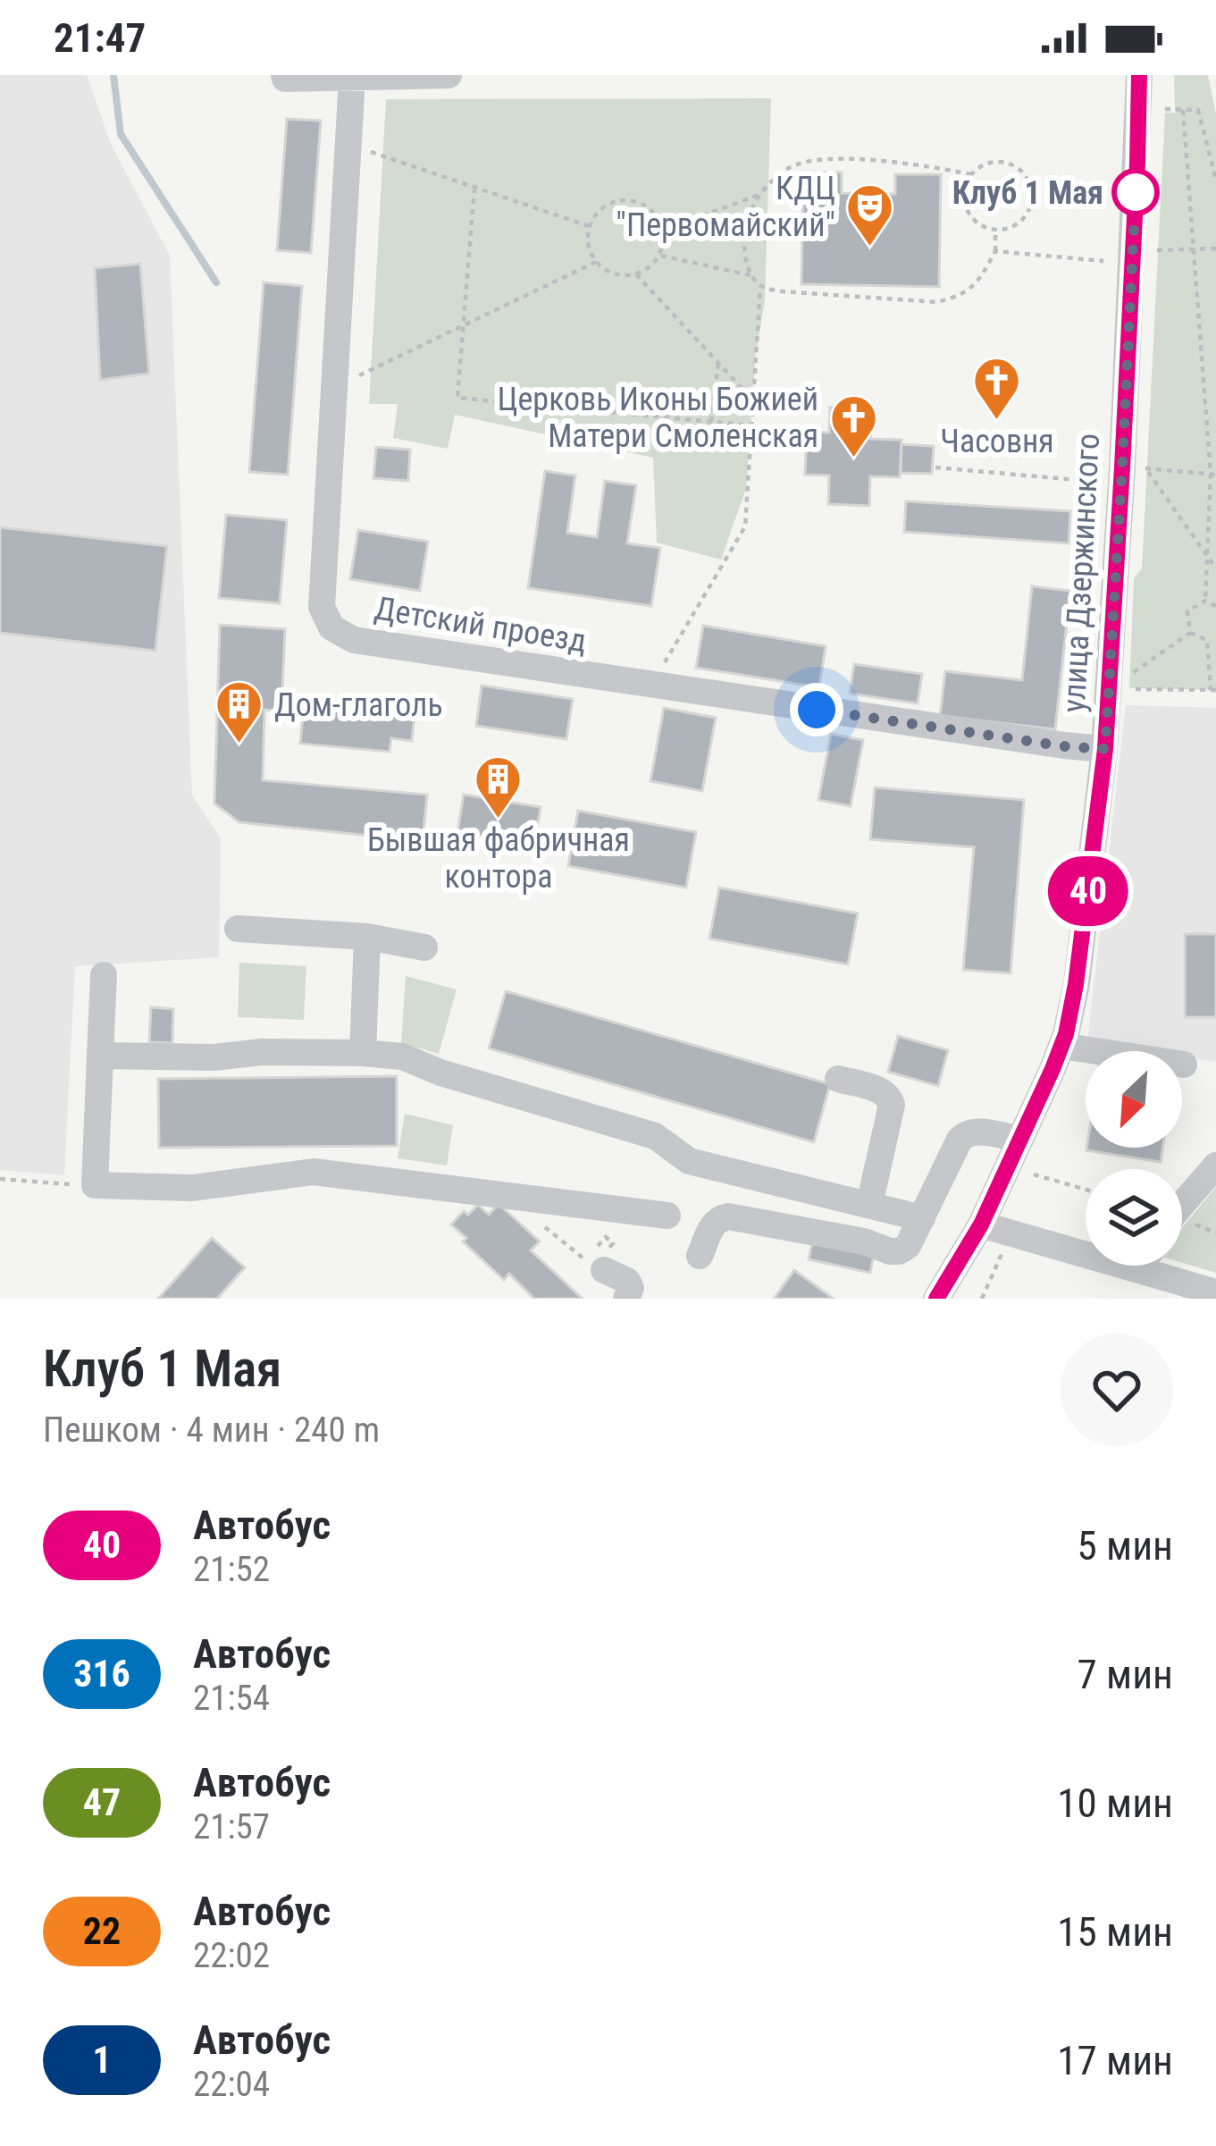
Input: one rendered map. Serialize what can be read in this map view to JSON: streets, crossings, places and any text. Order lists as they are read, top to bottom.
{
  "streets": {
    "street": ["улица Дзержинского", "Детский проезд"]
  },
  "crossings": [
    ["улица Дзержинского", "Детский проезд"]
  ],
  "places": {
    "other": ["Клуб 1 Мая"],
    "theatre": ["КДЦ \"Первомайский\""],
    "church": ["Часовня", "Церковь Иконы Божией Матери Смоленская"],
    "building": ["Дом-глаголь", "Бывшая фабричная контора"]
  },
  "lines": ["bus line 40"],
  "north": "bottom left",
  "page": {
    "status": "21:47",
    "on_map": "40",
    "heading": ["Клуб 1 Мая", "Пешком · 4 мин · 240 m"],
    "list": [
      {
        "mark": "40",
        "name": "Автобус",
        "note": "21:52",
        "value": "5 мин"
      },
      {
        "mark": "316",
        "name": "Автобус",
        "note": "21:54",
        "value": "7 мин"
      },
      {
        "mark": "47",
        "name": "Автобус",
        "note": "21:57",
        "value": "10 мин"
      },
      {
        "mark": "22",
        "name": "Автобус",
        "note": "22:02",
        "value": "15 мин"
      },
      {
        "mark": "1",
        "name": "Автобус",
        "note": "22:04",
        "value": "17 мин"
      }
    ]
  }
}
